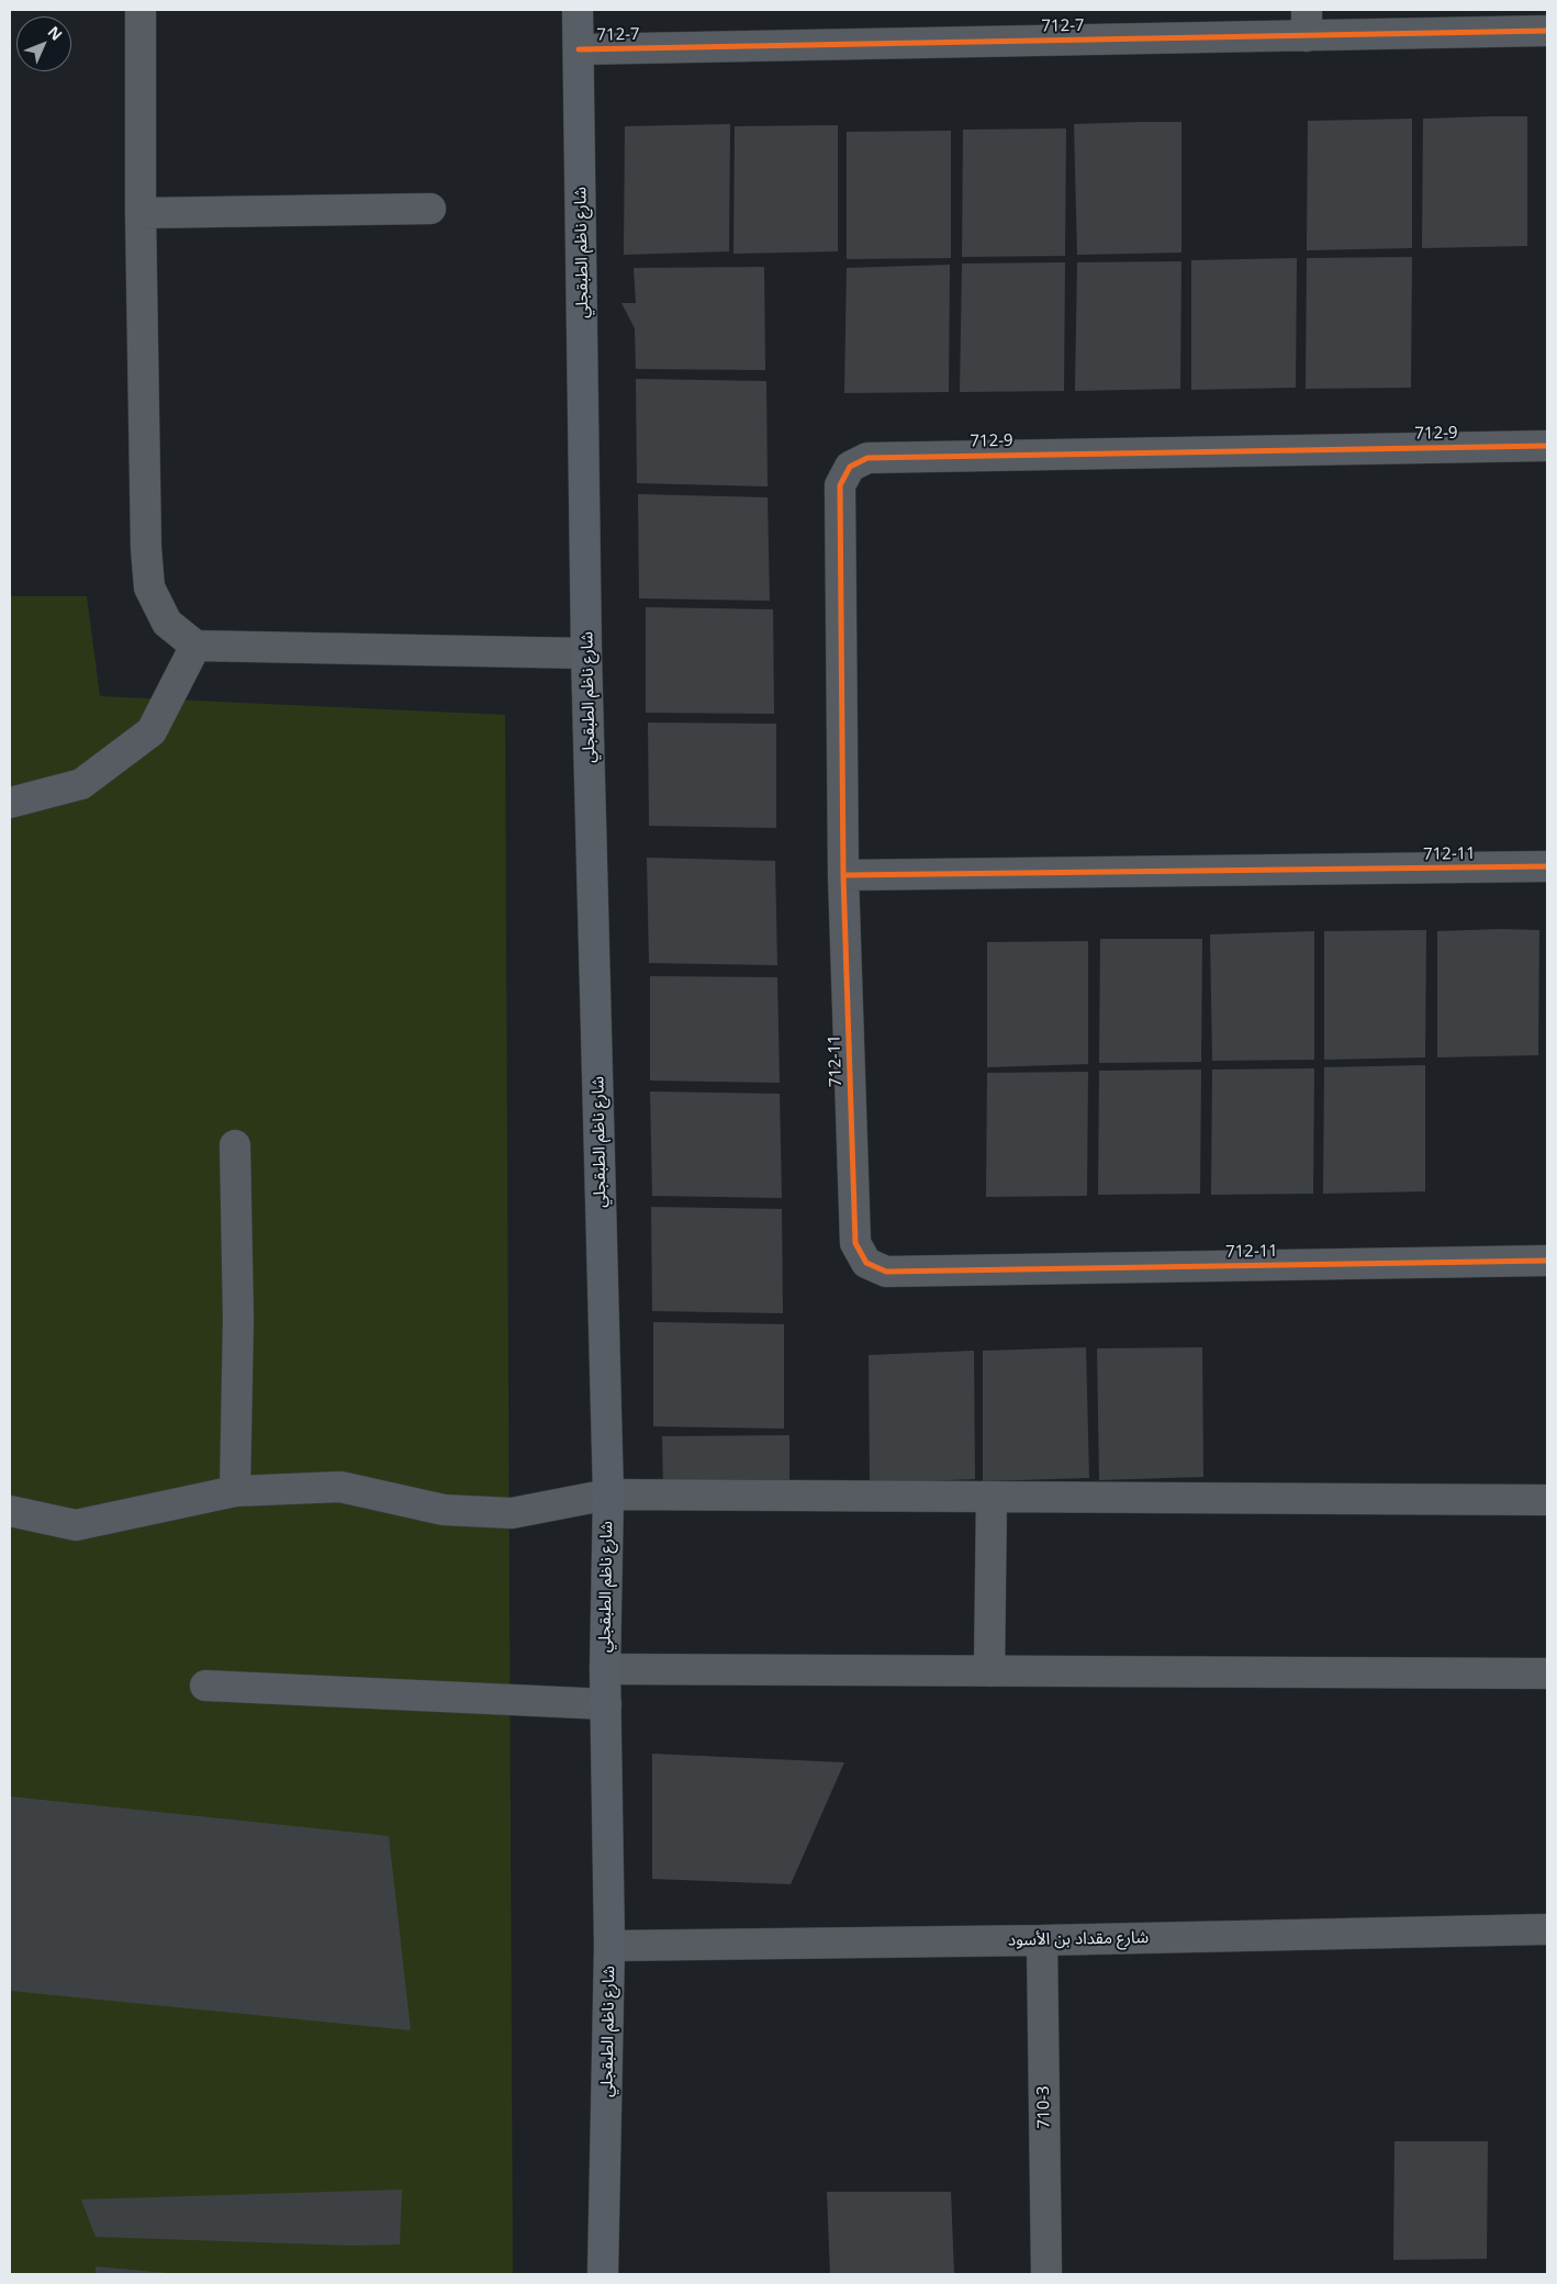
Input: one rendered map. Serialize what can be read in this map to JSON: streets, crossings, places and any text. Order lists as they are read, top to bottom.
{
  "streets": {
    "main road": ["شارع ناظم الطبقجلي"],
    "street": [
      "712-7",
      "712-9",
      "712-11",
      "شارع مقداد بن الأسود",
      "710-3"
    ]
  },
  "crossings": [
    ["712-7", "شارع ناظم الطبقجلي"],
    ["شارع ناظم الطبقجلي", "شارع مقداد بن الأسود"],
    ["712-9", "712-11"],
    ["شارع مقداد بن الأسود", "710-3"]
  ],
  "north": "top right"
}
